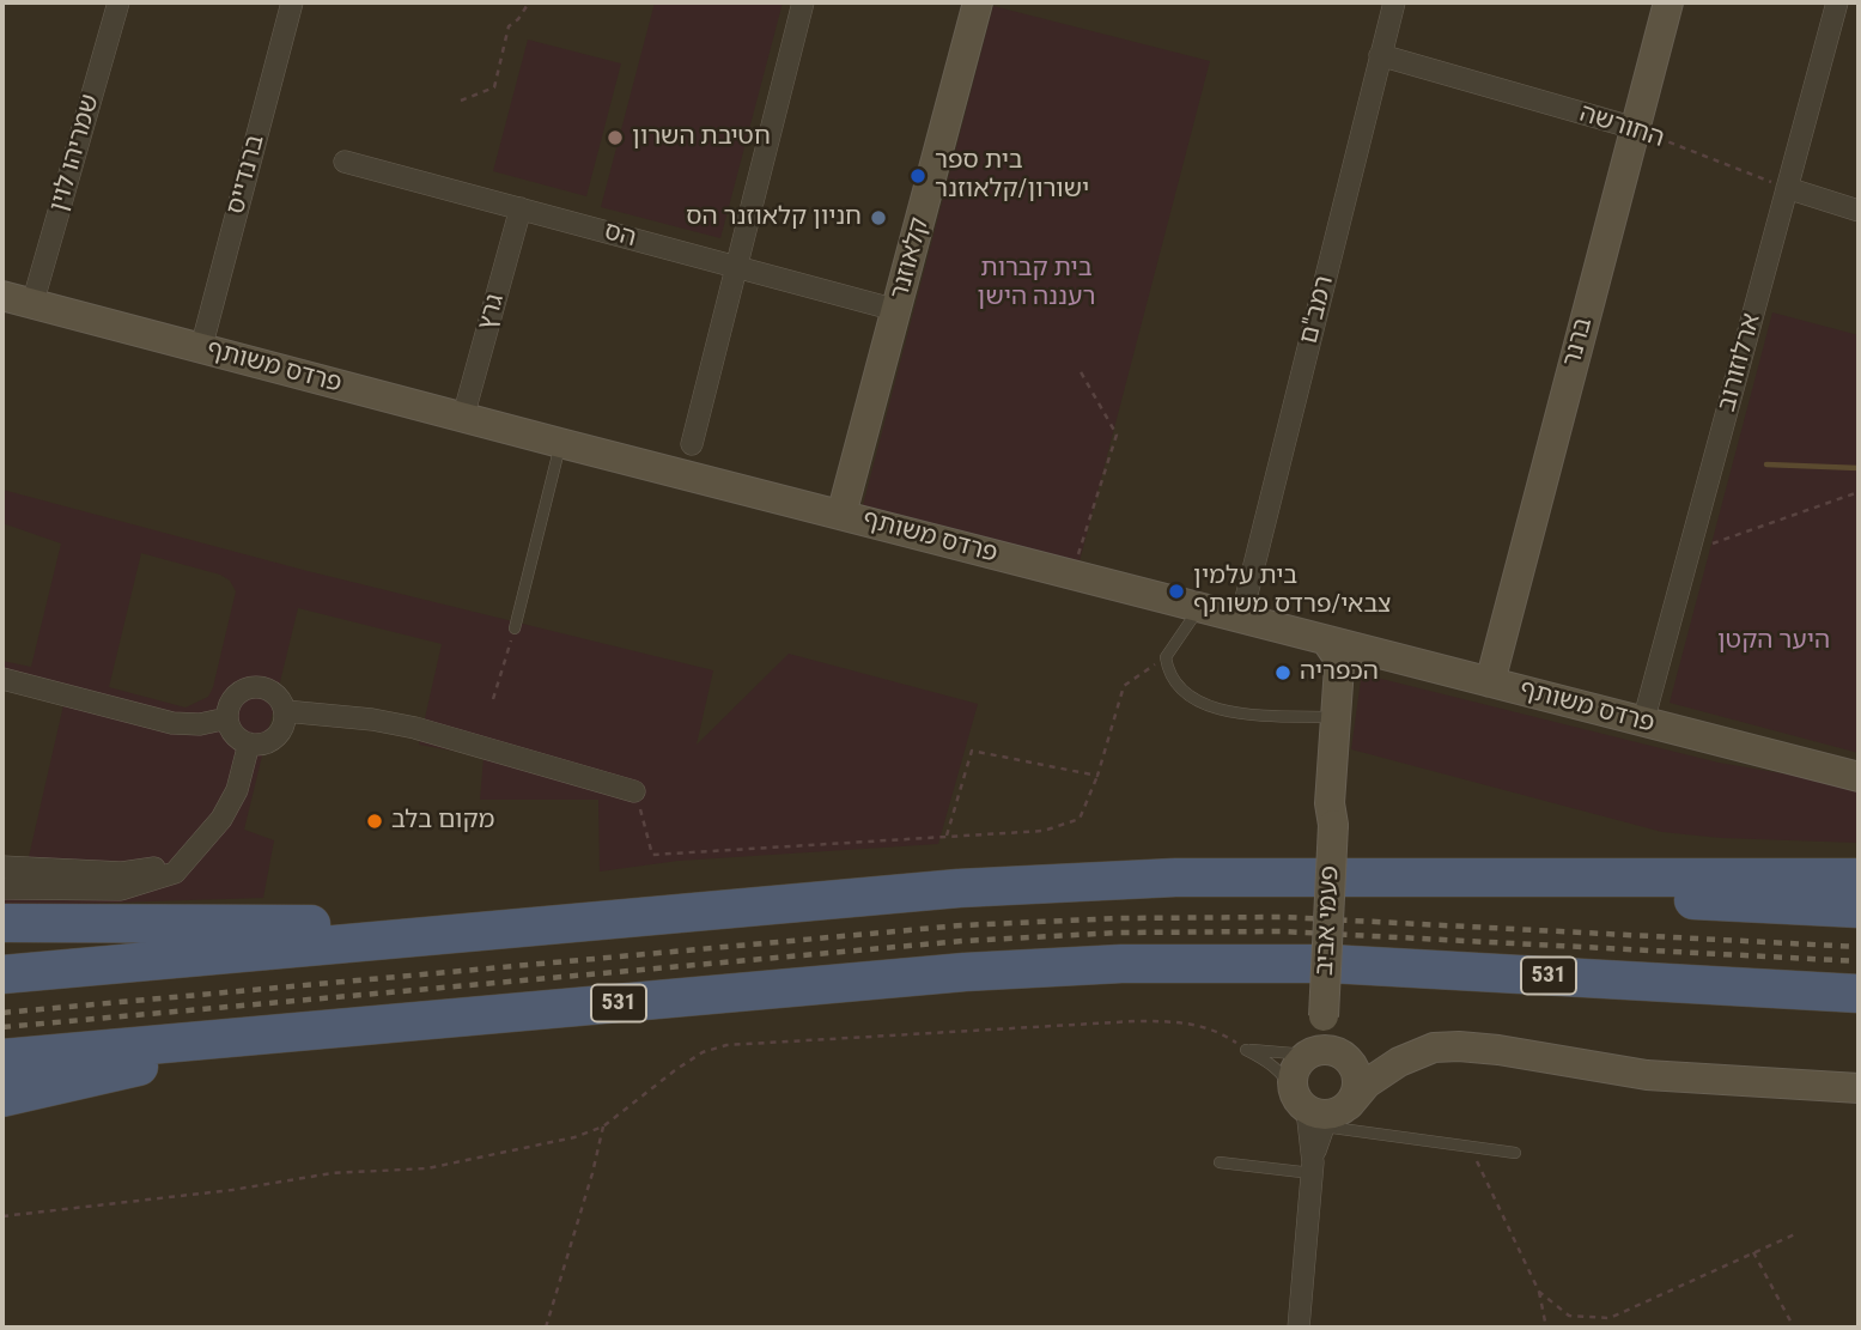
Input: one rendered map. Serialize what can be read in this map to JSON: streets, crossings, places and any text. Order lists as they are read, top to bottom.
{
  "streets": {
    "highway": ["531"],
    "street": [
      "החורשה",
      "שמריהו לוין",
      "ברנדייס",
      "הס",
      "קלאוזנר",
      "רמב\"ם",
      "גרץ",
      "ברנר",
      "ארלוזורוב",
      "פרדס משותף",
      "פעמי אביב"
    ]
  },
  "crossings": [
    ["החורשה", "רמב\"ם"],
    ["החורשה", "ברנר"],
    ["החורשה", "ארלוזורוב"],
    ["שמריהו לוין", "פרדס משותף"],
    ["ברנדייס", "פרדס משותף"],
    ["הס", "קלאוזנר"],
    ["הס", "גרץ"],
    ["קלאוזנר", "פרדס משותף"],
    ["רמב\"ם", "פרדס משותף"],
    ["גרץ", "פרדס משותף"],
    ["ברנר", "פרדס משותף"],
    ["ארלוזורוב", "פרדס משותף"],
    ["פרדס משותף", "פעמי אביב"]
  ],
  "parks": ["בית קברות רעננה הישן", "היער הקטן"],
  "places": [
    "חטיבת השרון",
    "בית ספר ישורון/קלאוזנר",
    "חניון קלאוזנר הס",
    "בית עלמין צבאי/פרדס משותף",
    "הכפריה",
    "מקום בלב"
  ]
}
